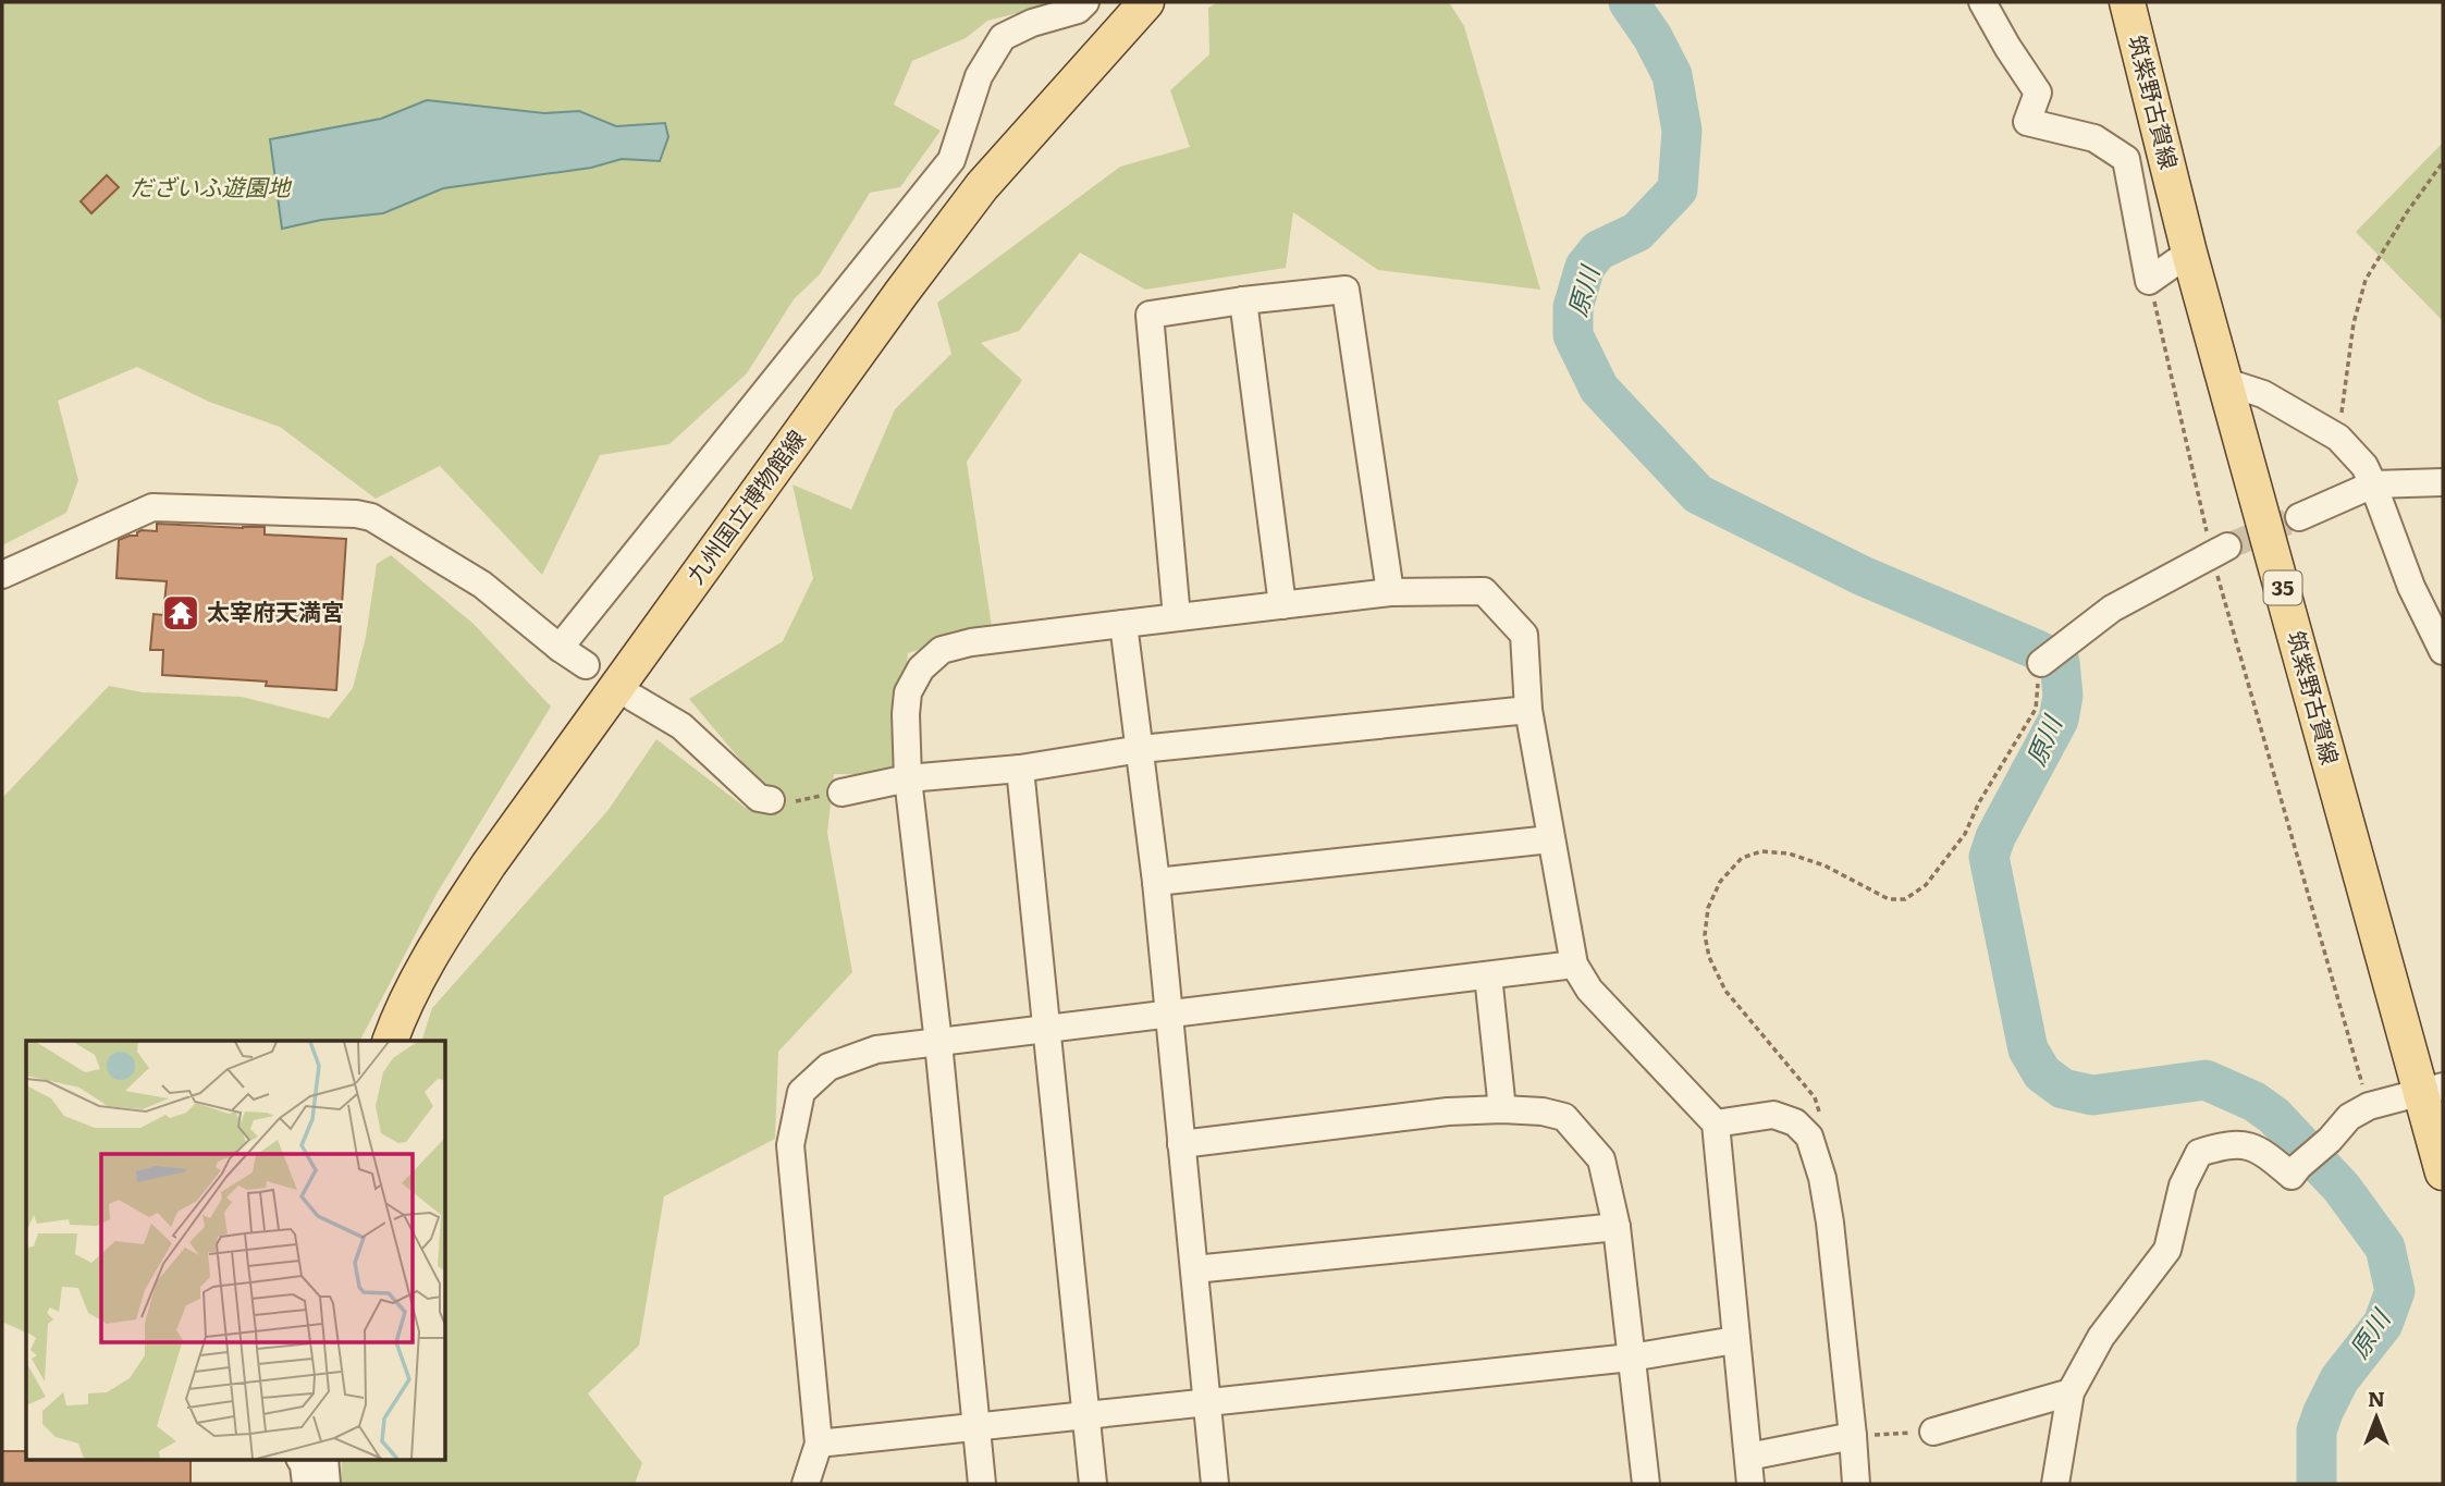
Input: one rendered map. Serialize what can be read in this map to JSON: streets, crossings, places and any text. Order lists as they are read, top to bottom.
{
  "streets": {
    "main road": ["筑紫野古賀線", "九州国立博物館線", "35"]
  },
  "water": ["原川"],
  "parks": ["だざいふ遊園地"],
  "places": {
    "temple": ["太宰府天満宮"]
  },
  "north": "top"
}
